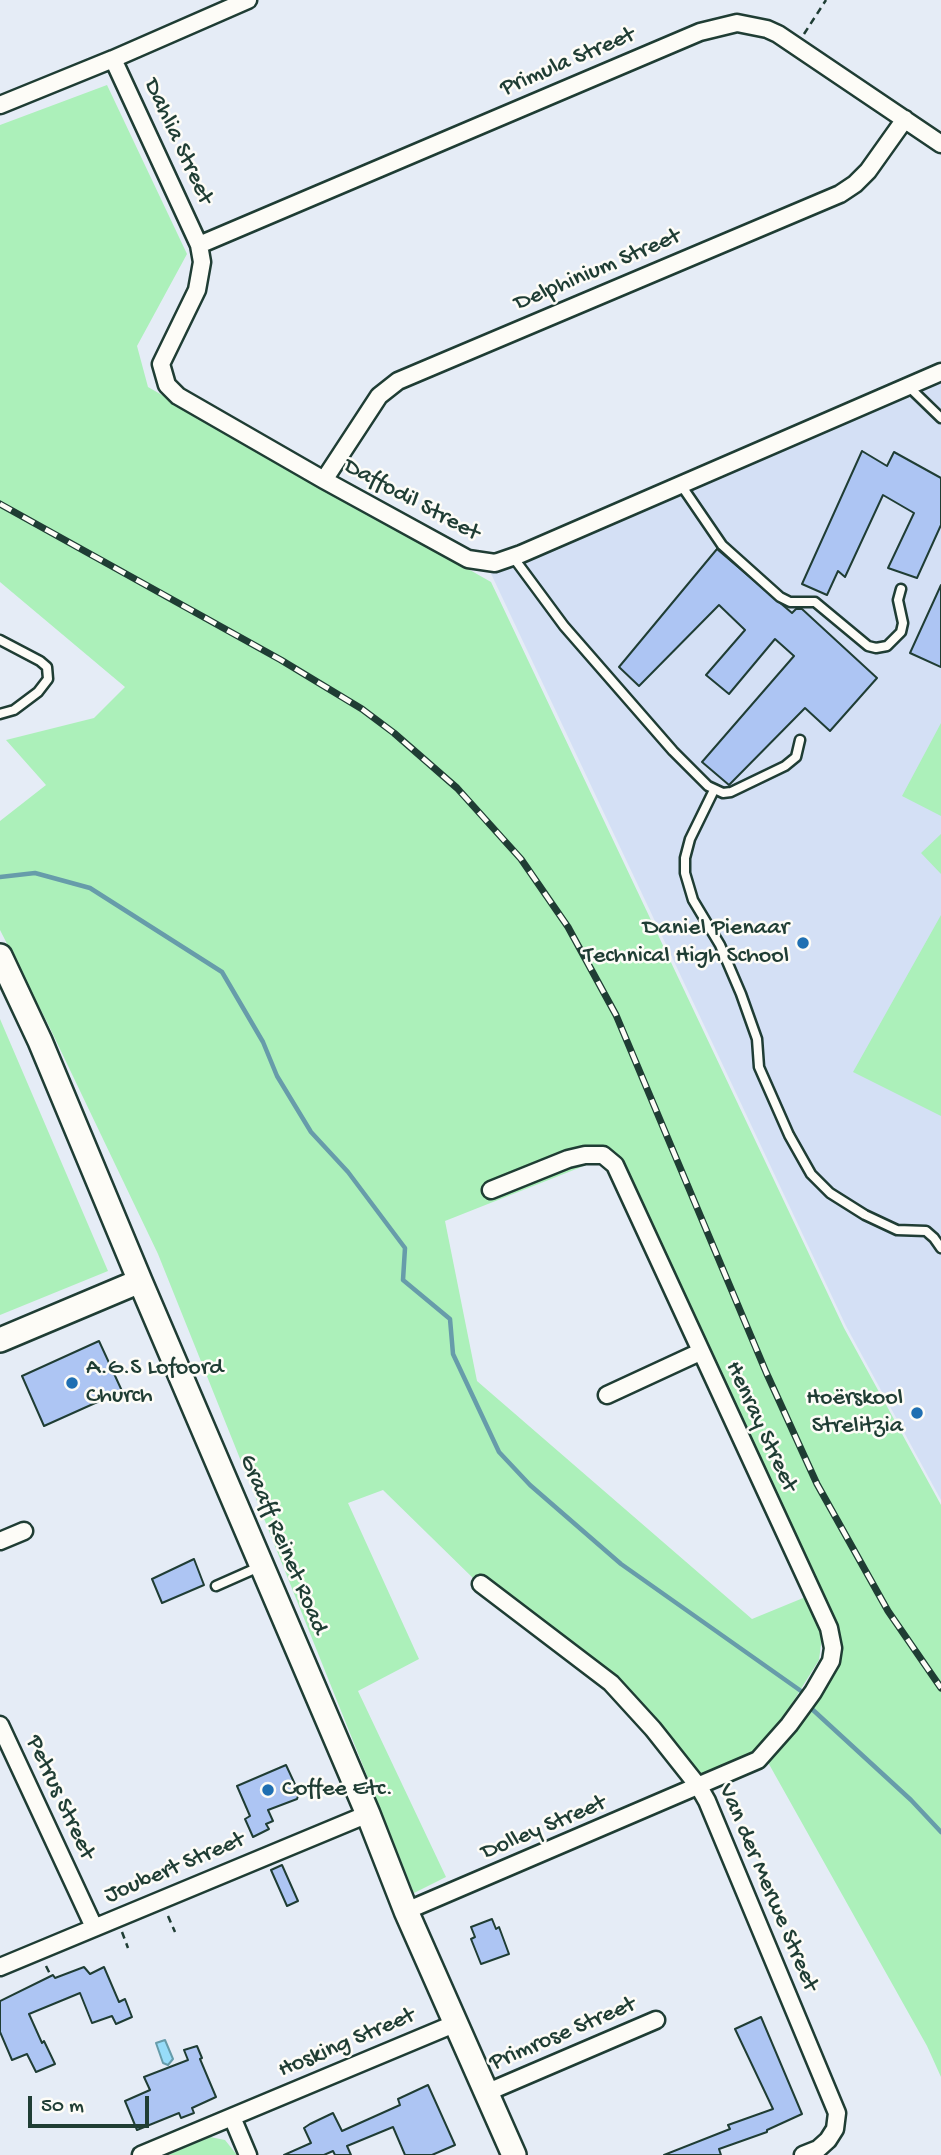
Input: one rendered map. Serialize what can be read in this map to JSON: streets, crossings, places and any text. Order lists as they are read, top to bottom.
{
  "streets": {
    "main road": ["Graaff Reinet Road"],
    "street": [
      "Primula Street",
      "Dahlia Street",
      "Delphinium Street",
      "Daffodil Street",
      "Henray Street",
      "Petrus Street",
      "Dolley Street",
      "Joubert Street",
      "Van der Merwe Street",
      "Primrose Street",
      "Hosking Street"
    ]
  },
  "crossings": [
    ["Primula Street", "Dahlia Street"],
    ["Primula Street", "Delphinium Street"],
    ["Primula Street", "Daffodil Street"],
    ["Dahlia Street", "Daffodil Street"],
    ["Delphinium Street", "Daffodil Street"],
    ["Henray Street", "Dolley Street"],
    ["Henray Street", "Van der Merwe Street"],
    ["Graaff Reinet Road", "Dolley Street"],
    ["Graaff Reinet Road", "Joubert Street"],
    ["Graaff Reinet Road", "Primrose Street"],
    ["Graaff Reinet Road", "Hosking Street"],
    ["Petrus Street", "Joubert Street"],
    ["Dolley Street", "Van der Merwe Street"]
  ],
  "places": [
    "Daniel Pienaar Technical High School",
    "A.G.S Lofoord Church",
    "Hoërskool Strelitzia",
    "Coffee Etc."
  ],
  "scale_bar": "50 m"
}
